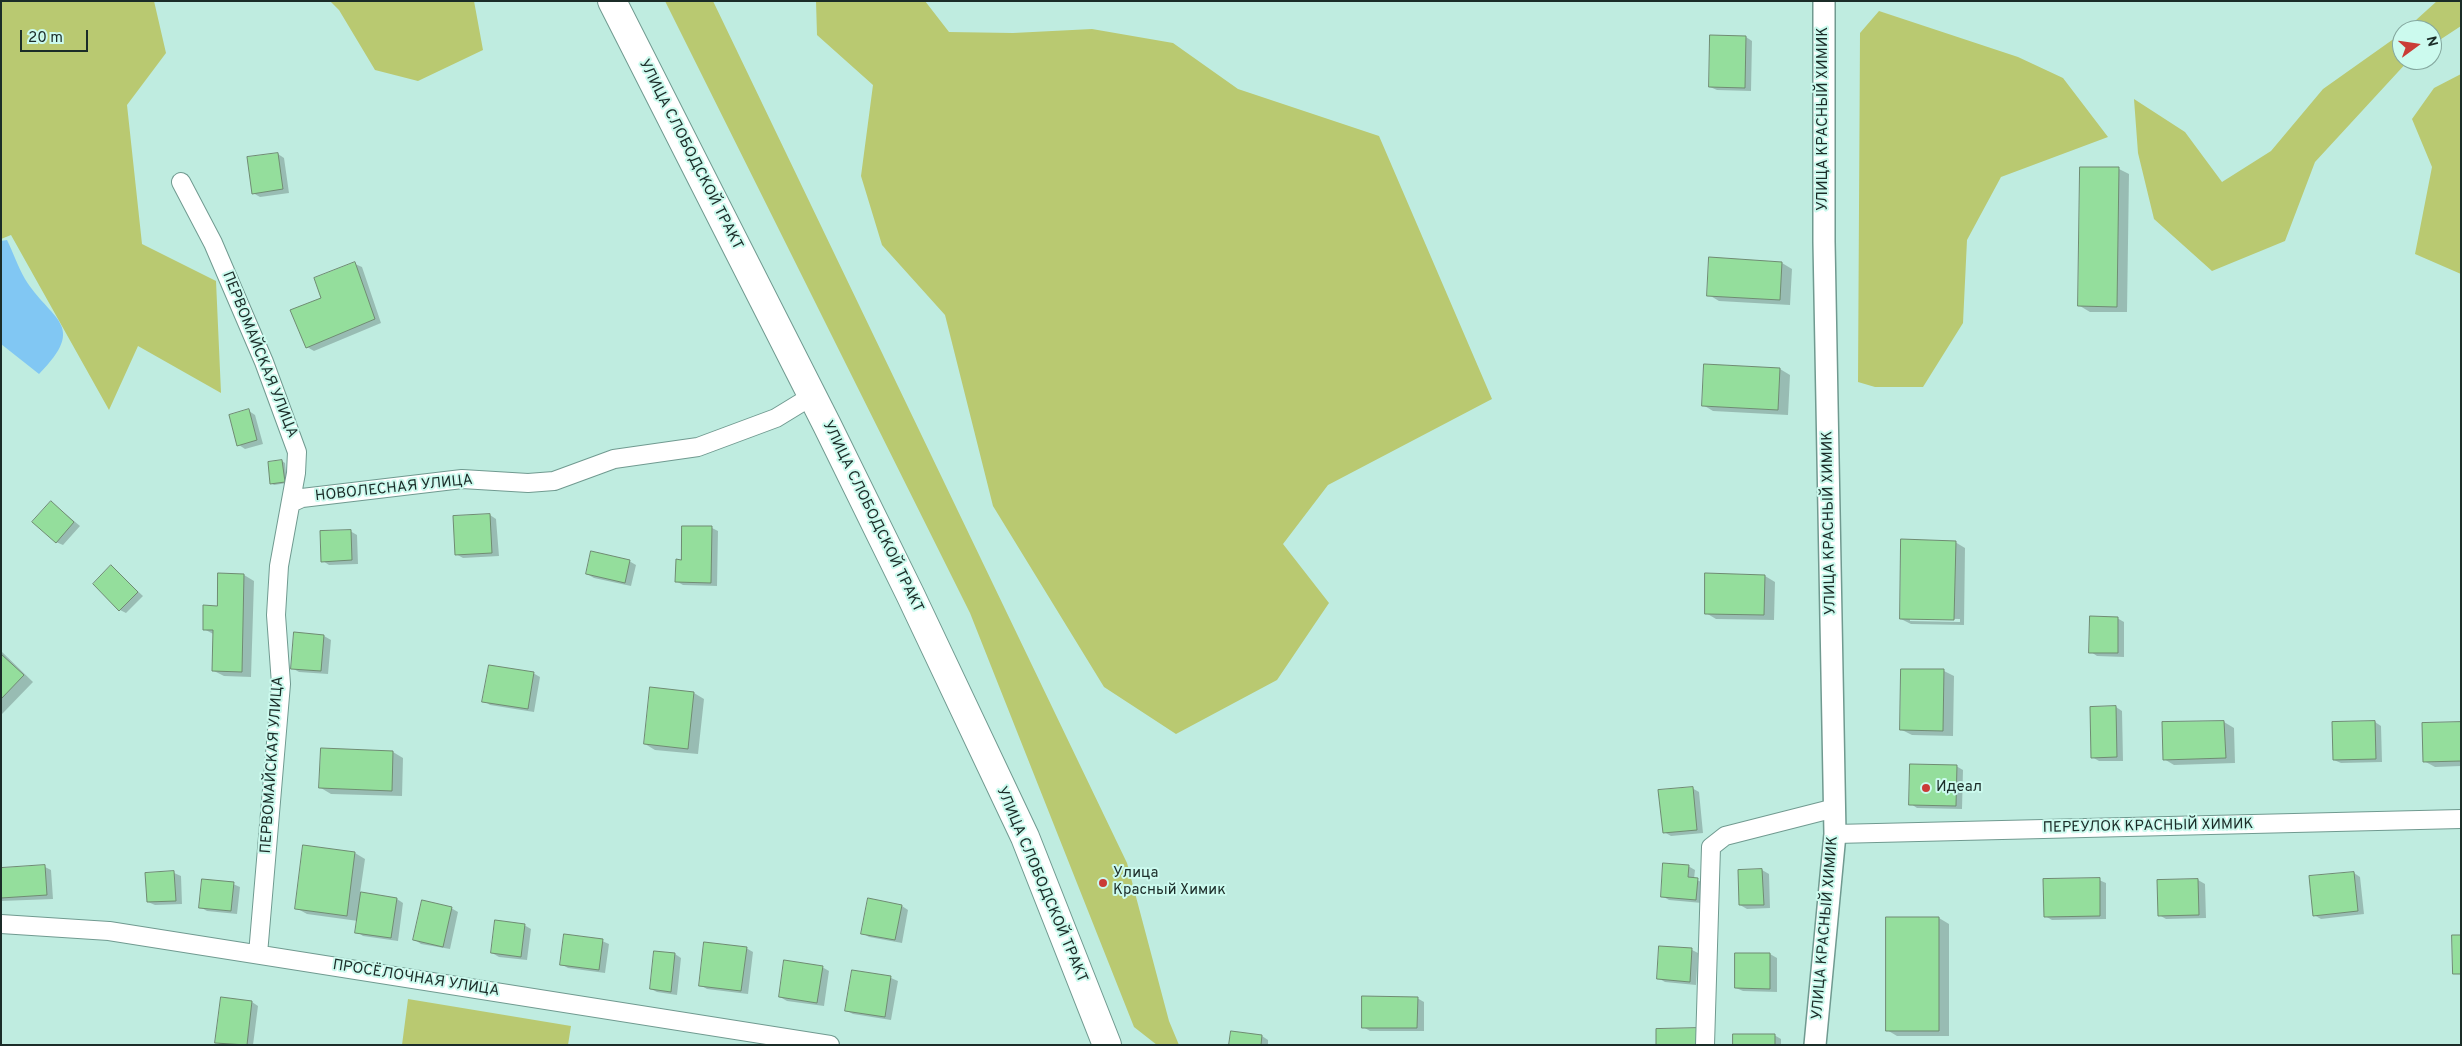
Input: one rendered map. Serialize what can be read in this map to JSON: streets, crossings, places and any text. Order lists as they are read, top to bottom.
{
  "streets": {
    "main road": ["УЛИЦА СЛОБОДСКОЙ ТРАКТ"],
    "street": [
      "УЛИЦА КРАСНЫЙ ХИМИК",
      "ПЕРВОМАЙСКАЯ УЛИЦА",
      "НОВОЛЕСНАЯ УЛИЦА",
      "ПЕРЕУЛОК КРАСНЫЙ ХИМИК",
      "ПРОСЁЛОЧНАЯ УЛИЦА"
    ]
  },
  "crossings": [
    ["УЛИЦА КРАСНЫЙ ХИМИК", "ПЕРЕУЛОК КРАСНЫЙ ХИМИК"],
    ["УЛИЦА СЛОБОДСКОЙ ТРАКТ", "НОВОЛЕСНАЯ УЛИЦА"],
    ["ПЕРВОМАЙСКАЯ УЛИЦА", "НОВОЛЕСНАЯ УЛИЦА"],
    ["ПЕРВОМАЙСКАЯ УЛИЦА", "ПРОСЁЛОЧНАЯ УЛИЦА"]
  ],
  "places": ["Идеал", "Улица Красный Химик"],
  "scale_bar": "20 m",
  "north": "right"
}
